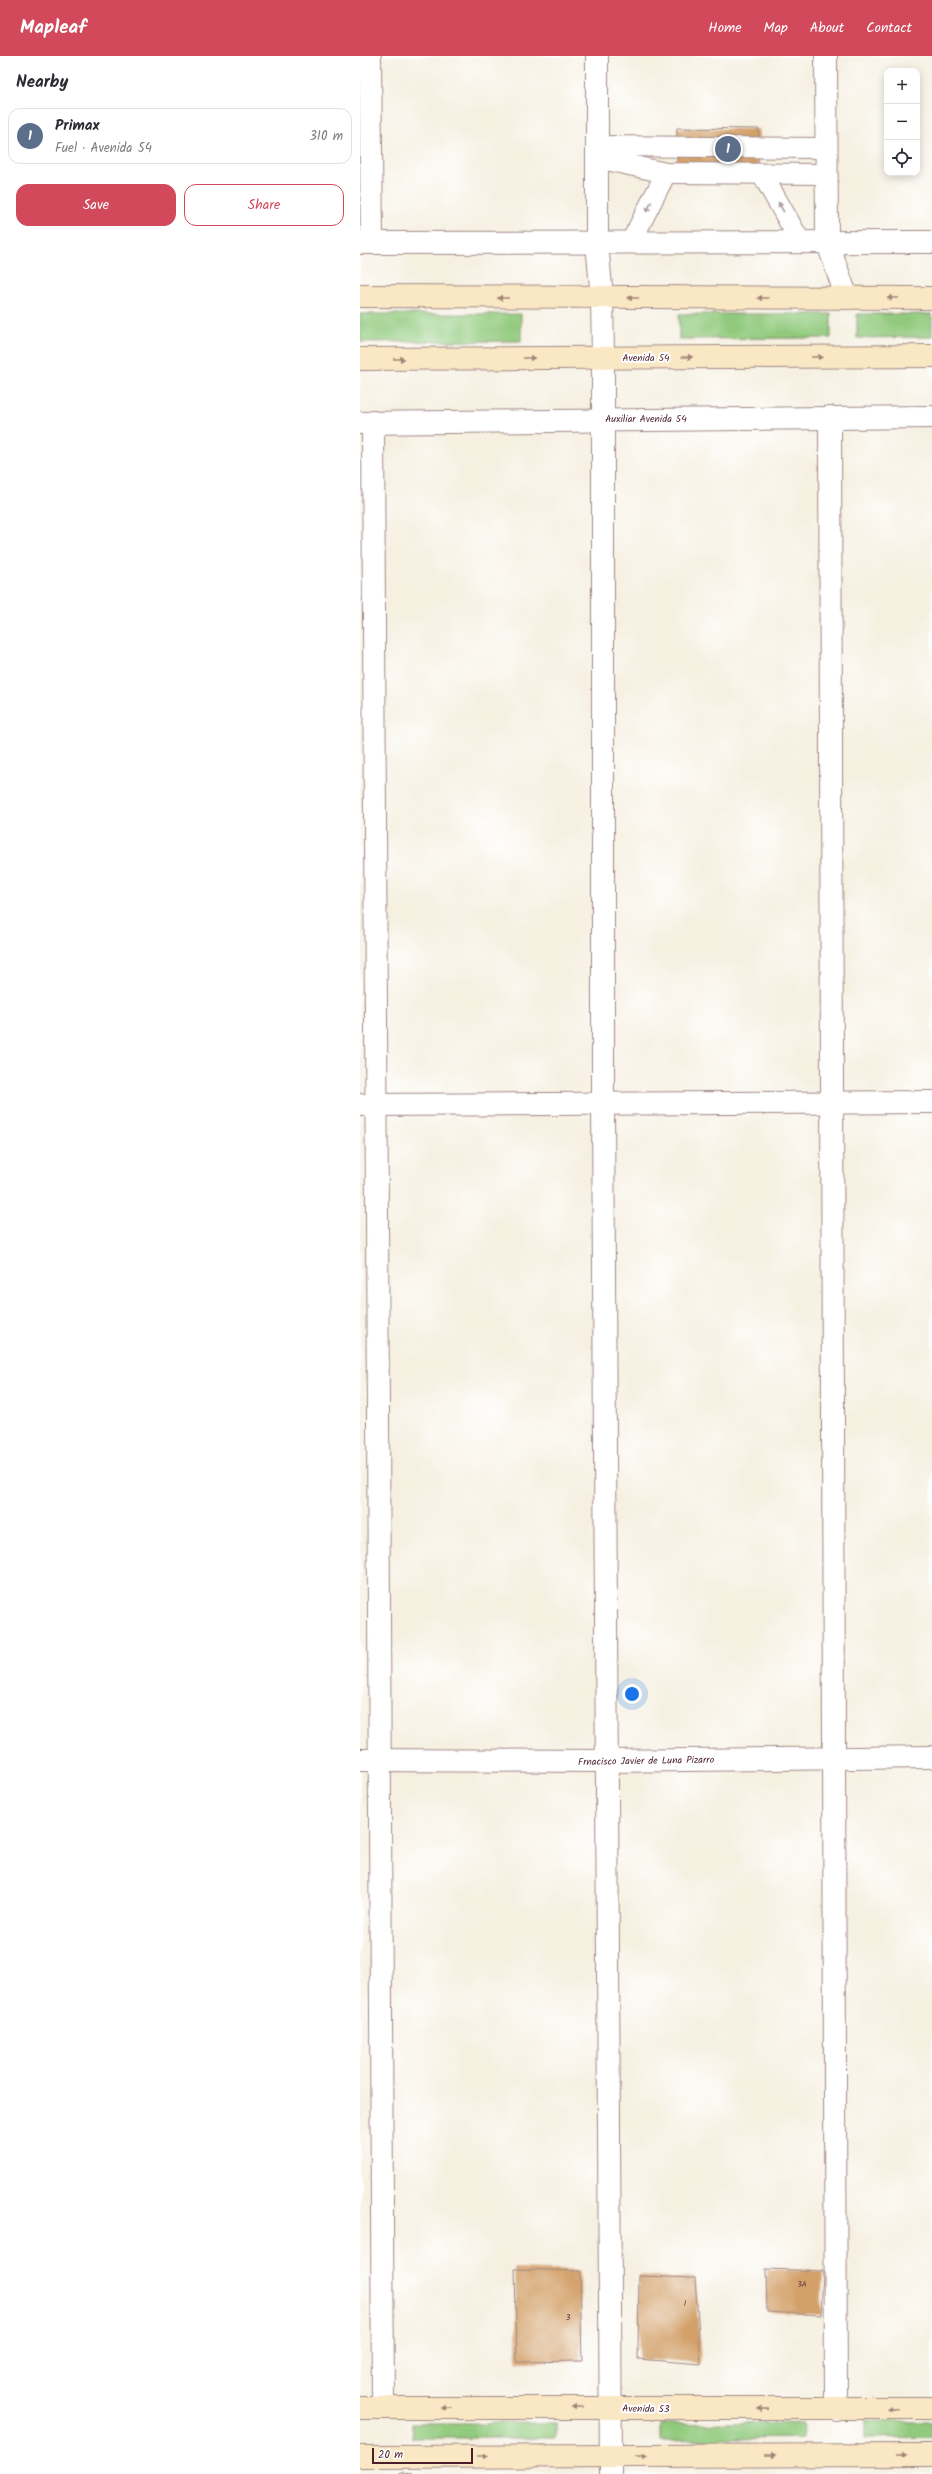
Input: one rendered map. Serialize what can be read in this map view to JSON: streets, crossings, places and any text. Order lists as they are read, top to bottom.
{
  "streets": {
    "street": [
      "Avenida 54",
      "Auxiliar Avenida 54",
      "Frnacisco Javier de Luna Pizarro",
      "Avenida 53"
    ]
  },
  "house_numbers": ["3A", "1", "3"],
  "scale_bar": "20 m",
  "page": {
    "header": "Mapleaf",
    "nav": [
      "Home",
      "Map",
      "About",
      "Contact"
    ],
    "heading": "Nearby",
    "map_buttons": ["+", "−"],
    "list": [
      {
        "mark": "1",
        "name": "Primax",
        "note": "Fuel · Avenida 54",
        "value": "310 m"
      }
    ],
    "pins": "1",
    "buttons": ["Save", "Share"],
    "scale": "20 m"
  }
}
